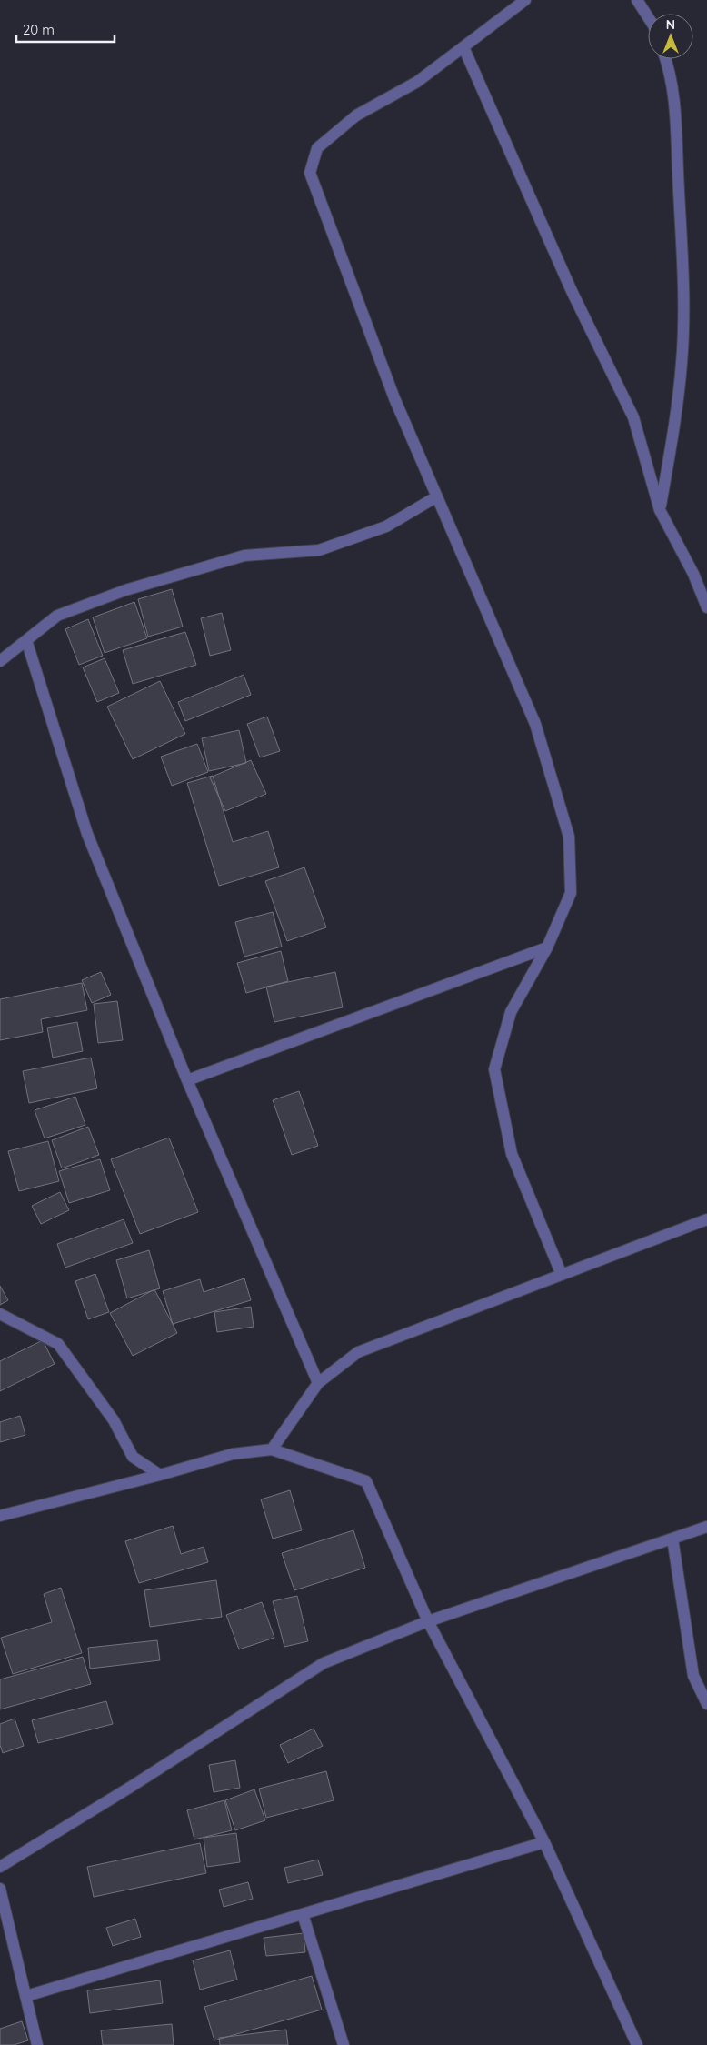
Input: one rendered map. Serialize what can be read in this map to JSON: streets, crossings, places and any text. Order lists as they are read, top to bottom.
{
  "scale_bar": "20 m",
  "north": "top"
}
